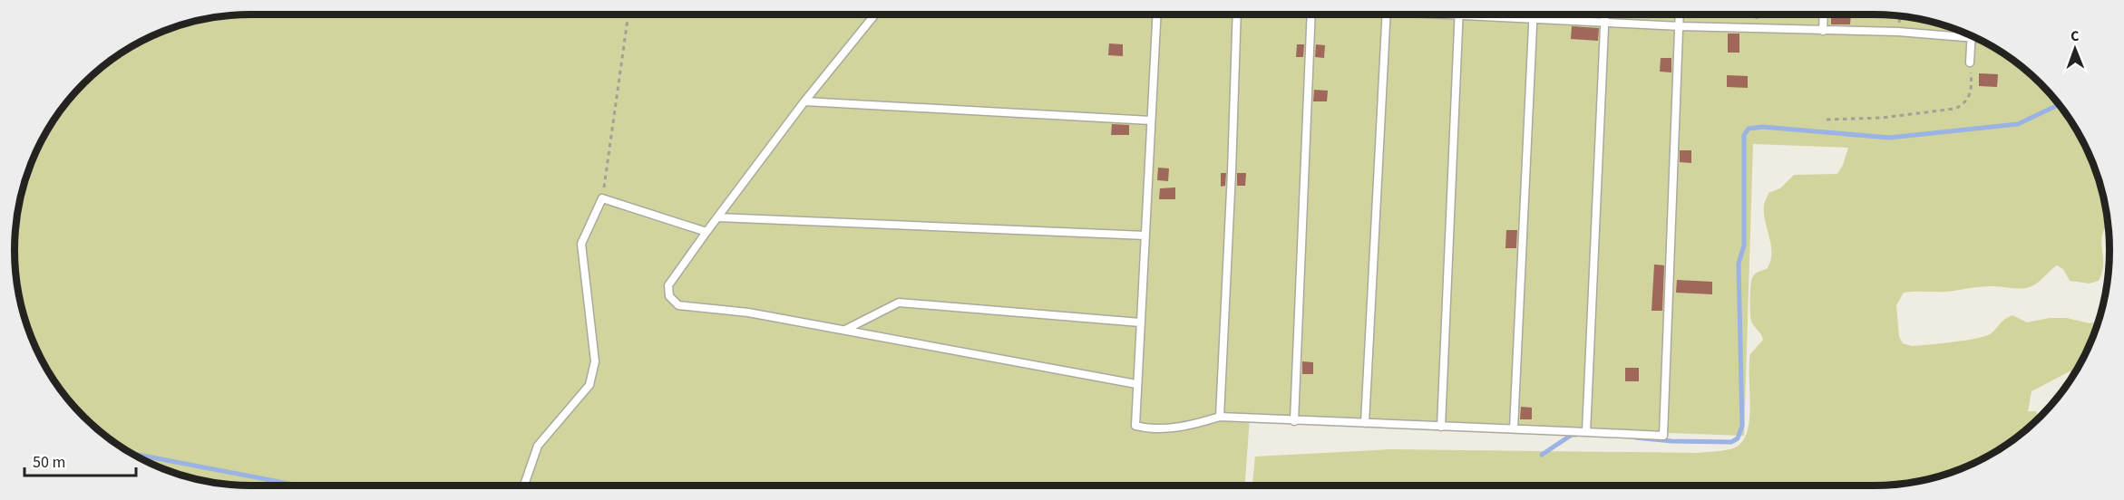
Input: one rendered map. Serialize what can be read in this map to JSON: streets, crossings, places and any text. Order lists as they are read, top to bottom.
{
  "scale_bar": "50 m",
  "north": "top"
}
